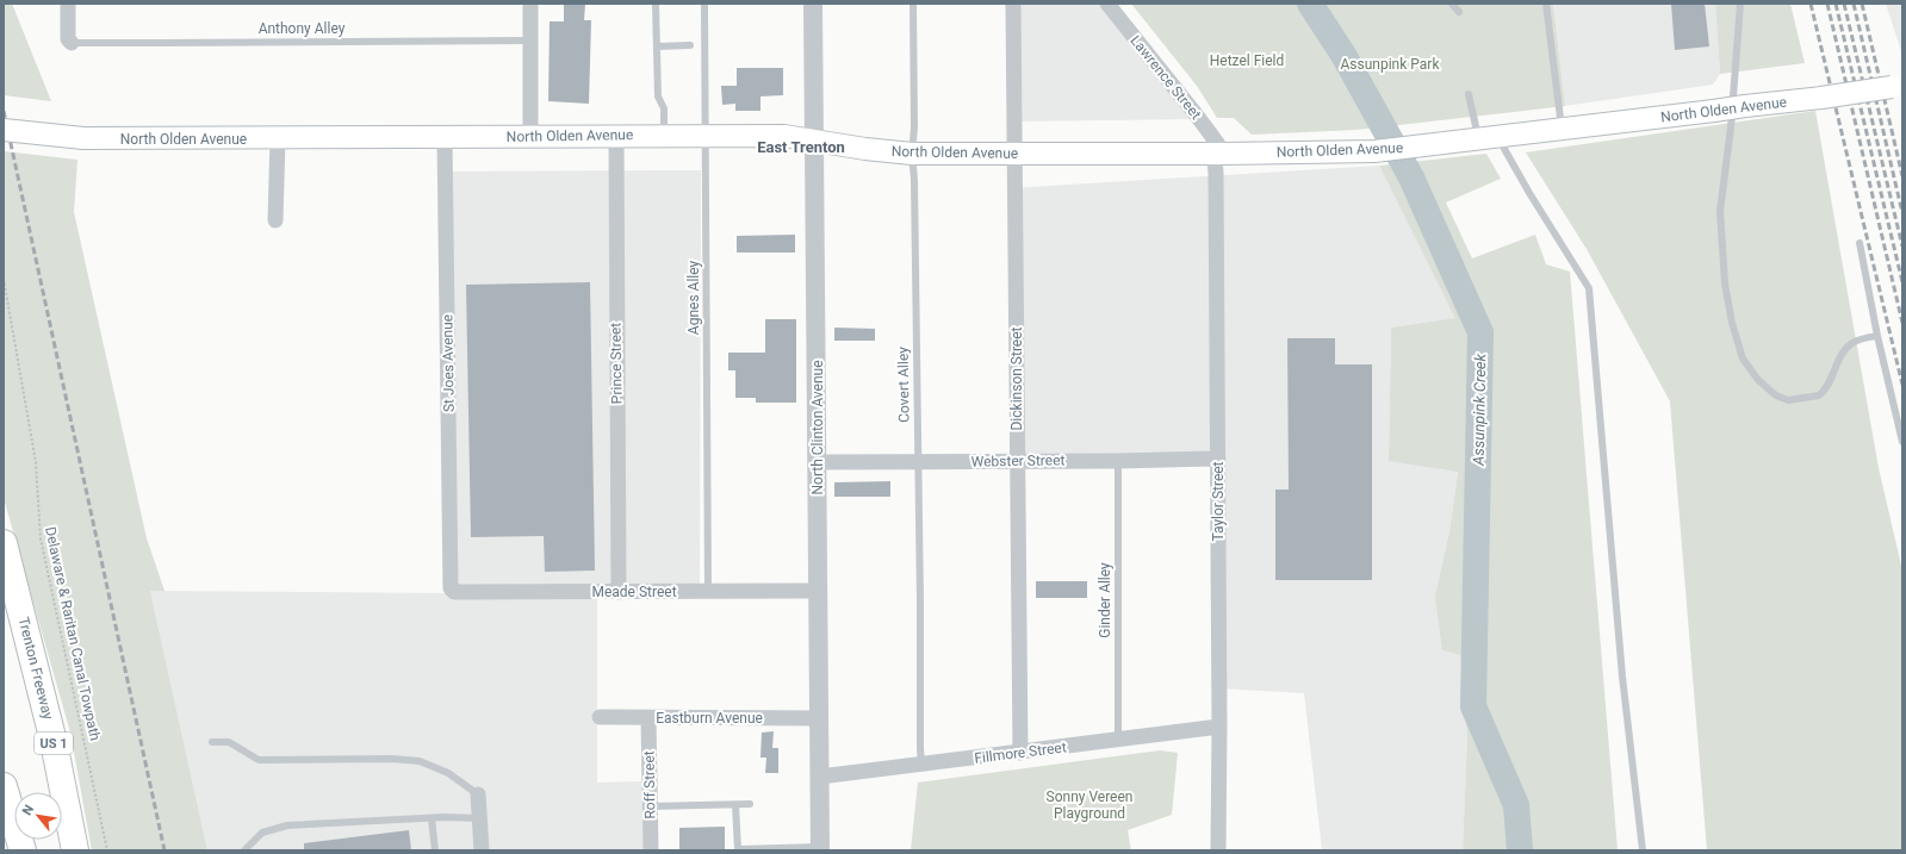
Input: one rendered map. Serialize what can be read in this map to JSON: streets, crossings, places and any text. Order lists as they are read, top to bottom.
{
  "streets": {
    "highway": ["Trenton Freeway", "US 1"],
    "main road": ["North Olden Avenue"],
    "street": [
      "Lawrence Street",
      "St Joes Avenue",
      "Prince Street",
      "Dickinson Street",
      "North Clinton Avenue",
      "Webster Street",
      "Taylor Street",
      "Meade Street",
      "Eastburn Avenue",
      "Fillmore Street",
      "Roff Street"
    ],
    "lane": [
      "Anthony Alley",
      "Agnes Alley",
      "Covert Alley",
      "Ginder Alley"
    ],
    "path": ["Delaware & Raritan Canal Towpath"]
  },
  "crossings": [
    ["Lawrence Street", "North Olden Avenue"],
    ["Lawrence Street", "Taylor Street"],
    ["North Olden Avenue", "Agnes Alley"],
    ["North Olden Avenue", "St Joes Avenue"],
    ["North Olden Avenue", "Prince Street"],
    ["North Olden Avenue", "Dickinson Street"],
    ["North Olden Avenue", "Covert Alley"],
    ["North Olden Avenue", "North Clinton Avenue"],
    ["North Olden Avenue", "Taylor Street"],
    ["Agnes Alley", "Meade Street"],
    ["St Joes Avenue", "Meade Street"],
    ["Prince Street", "Meade Street"],
    ["Dickinson Street", "Webster Street"],
    ["Dickinson Street", "Fillmore Street"],
    ["Covert Alley", "Webster Street"],
    ["Covert Alley", "Fillmore Street"],
    ["North Clinton Avenue", "Webster Street"],
    ["North Clinton Avenue", "Meade Street"],
    ["North Clinton Avenue", "Eastburn Avenue"],
    ["North Clinton Avenue", "Fillmore Street"],
    ["Webster Street", "Taylor Street"],
    ["Webster Street", "Ginder Alley"],
    ["Taylor Street", "Fillmore Street"],
    ["Ginder Alley", "Fillmore Street"],
    ["Eastburn Avenue", "Roff Street"]
  ],
  "districts": ["East Trenton"],
  "water": ["Assunpink Creek"],
  "parks": ["Hetzel Field", "Assunpink Park", "Sonny Vereen Playground"],
  "north": "top left"
}
